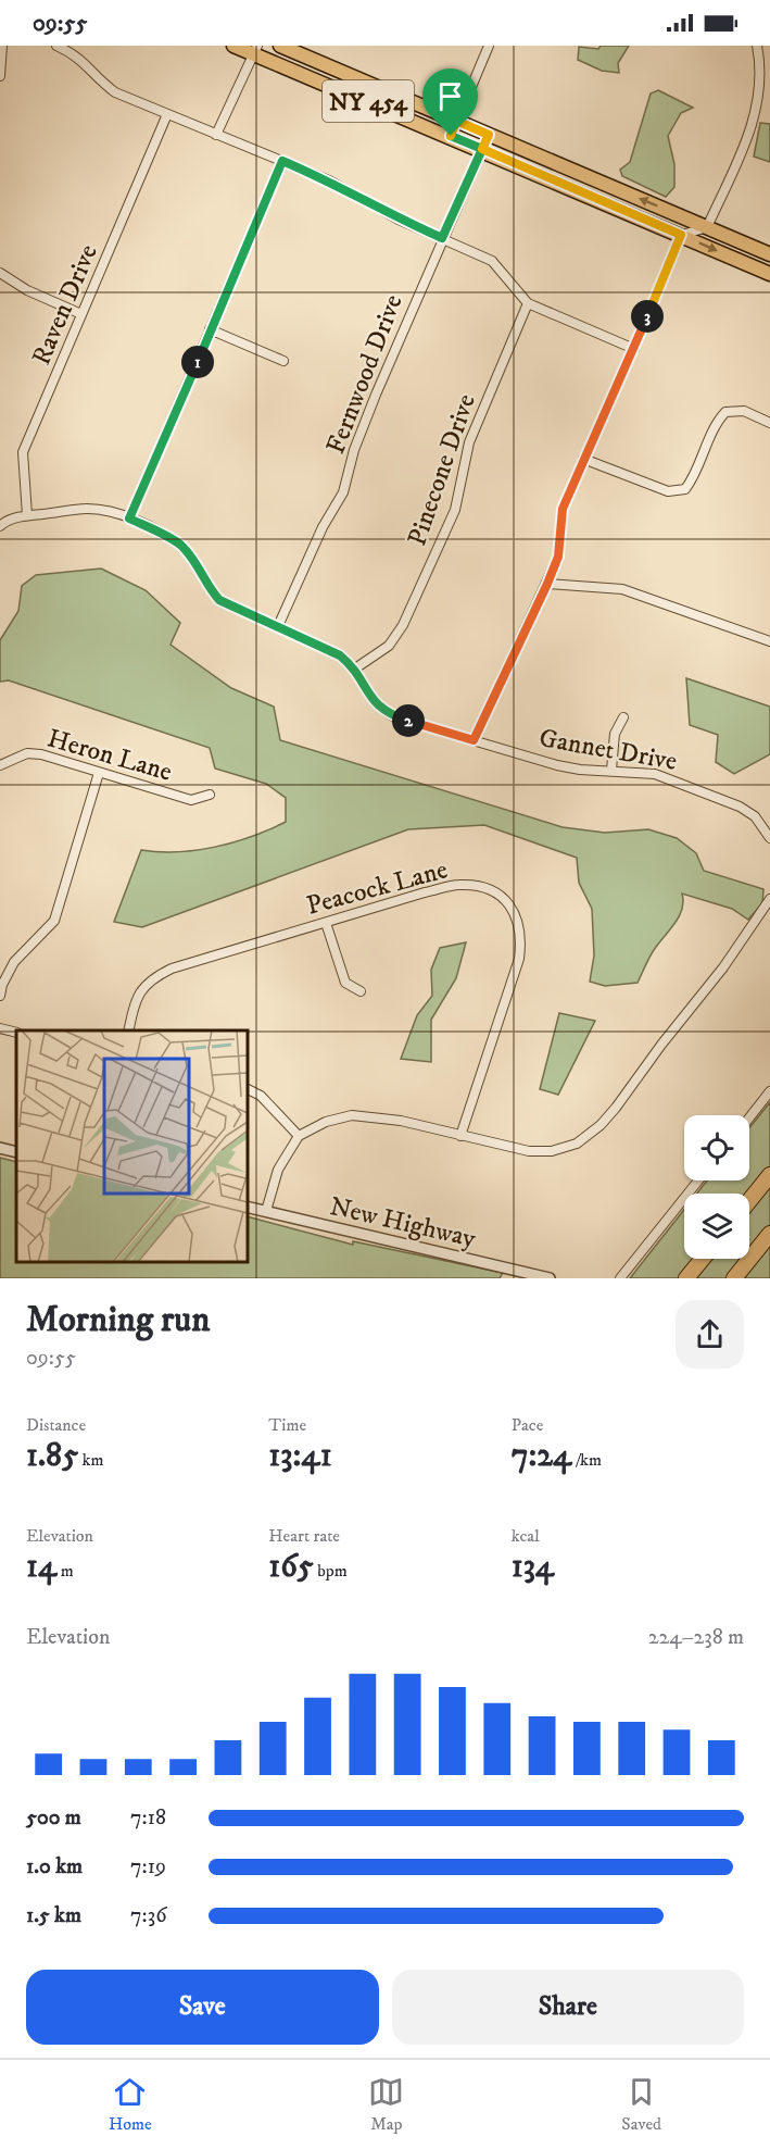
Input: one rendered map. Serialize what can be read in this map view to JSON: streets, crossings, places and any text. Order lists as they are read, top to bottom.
{
  "streets": {
    "main road": ["NY 454"],
    "street": [
      "Raven Drive",
      "Fernwood Drive",
      "Pinecone Drive",
      "Gannet Drive",
      "Heron Lane",
      "Peacock Lane",
      "New Highway"
    ]
  },
  "crossings": [
    ["NY 454", "Fernwood Drive"],
    ["Raven Drive", "Gannet Drive"],
    ["Fernwood Drive", "Gannet Drive"],
    ["Pinecone Drive", "Gannet Drive"]
  ],
  "page": {
    "status": "09:55",
    "pins": ["3", "1", "2"],
    "heading": ["Morning run", "09:55"],
    "stats": [
      ["Distance", "1.85 km"],
      ["Time", "13:41"],
      ["Pace", "7:24 /km"],
      ["Elevation", "14 m"],
      ["Heart rate", "165 bpm"],
      ["kcal", "134"]
    ],
    "chart": ["Elevation", "224–238 m"],
    "list": [
      {
        "name": "500 m",
        "note": "7:18"
      },
      {
        "name": "1.0 km",
        "note": "7:19"
      },
      {
        "name": "1.5 km",
        "note": "7:36"
      }
    ],
    "buttons": ["Save", "Share"],
    "tabs": ["Home", "Map", "Saved"]
  }
}
